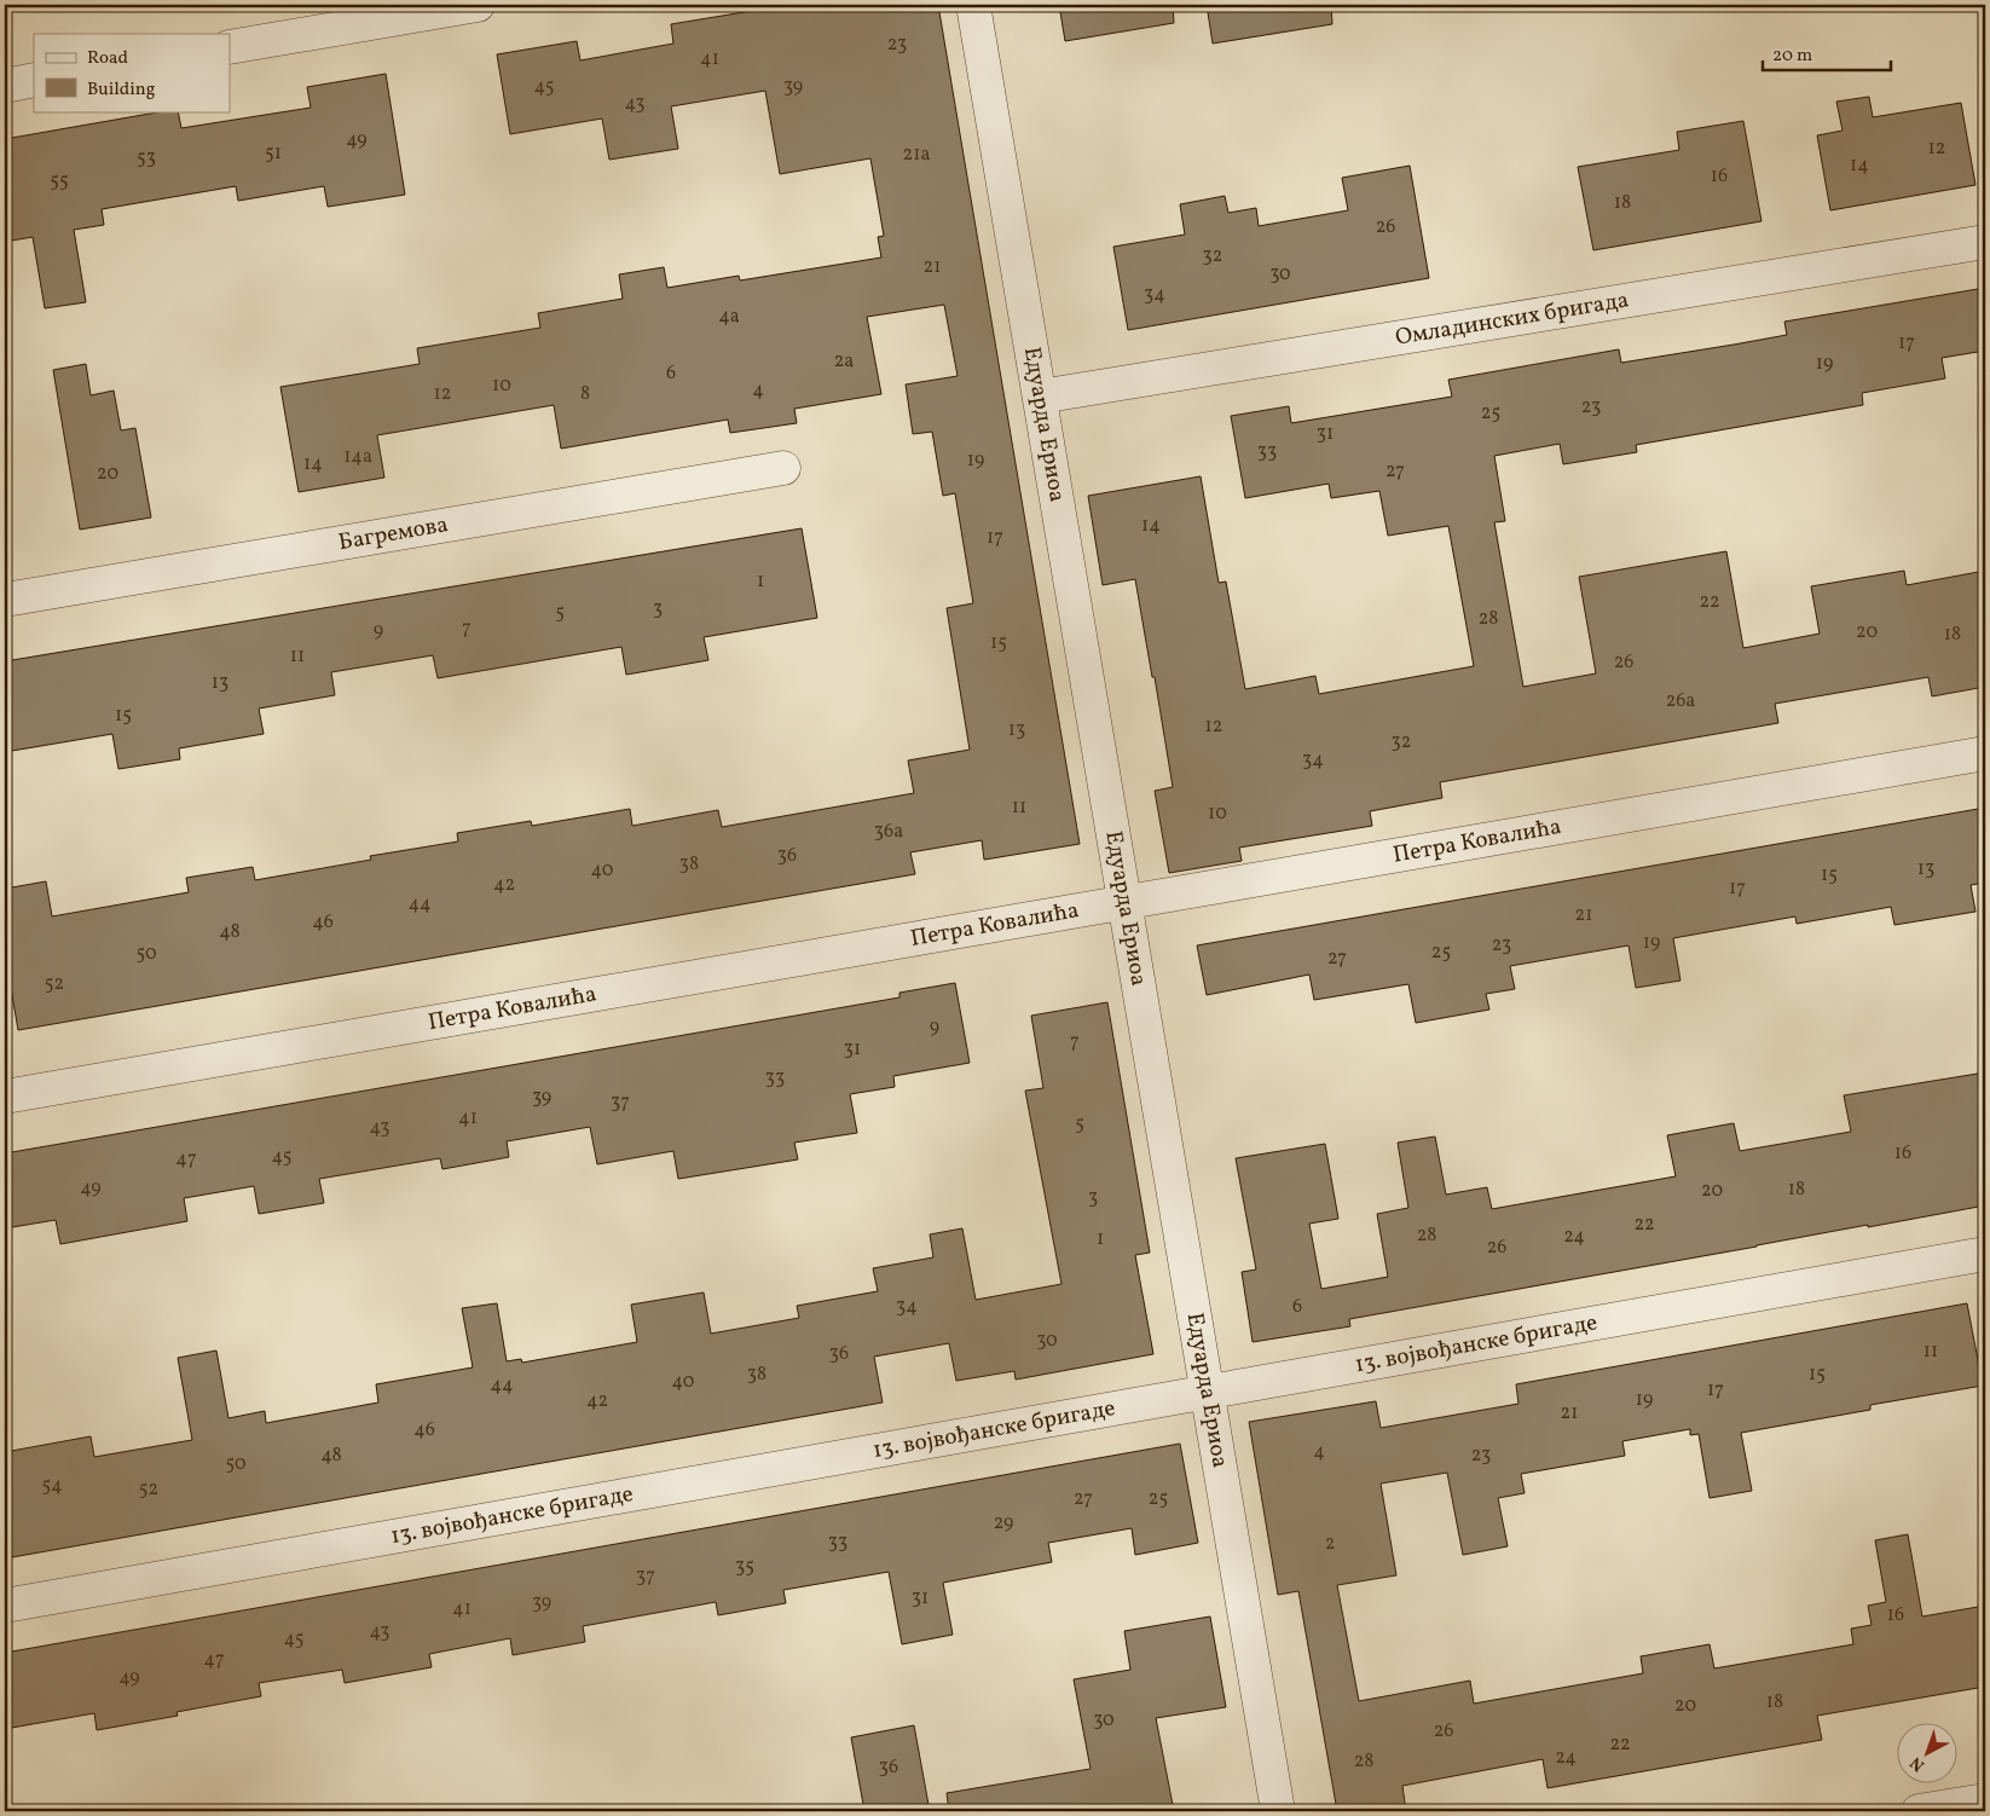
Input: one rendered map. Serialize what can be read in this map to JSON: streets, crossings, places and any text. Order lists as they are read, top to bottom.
{
  "streets": {
    "street": [
      "Омладинских бригада",
      "Едуарда Ериоа",
      "Багремова",
      "Петра Ковалића",
      "13. војвођанске бригаде"
    ]
  },
  "crossings": [
    ["Омладинских бригада", "Едуарда Ериоа"],
    ["Едуарда Ериоа", "Петра Ковалића"],
    ["Едуарда Ериоа", "13. војвођанске бригаде"]
  ],
  "house_numbers": [
    "23",
    "41",
    "45",
    "39",
    "43",
    "49",
    "12",
    "51",
    "21a",
    "53",
    "14",
    "16",
    "55",
    "18",
    "26",
    "32",
    "21",
    "30",
    "34",
    "4a",
    "17",
    "2a",
    "19",
    "6",
    "10",
    "4",
    "12",
    "8",
    "23",
    "25",
    "31",
    "33",
    "14a",
    "19",
    "14",
    "27",
    "20",
    "14",
    "17",
    "1",
    "22",
    "3",
    "5",
    "28",
    "7",
    "9",
    "20",
    "18",
    "15",
    "11",
    "26",
    "13",
    "26a",
    "15",
    "12",
    "13",
    "32",
    "34",
    "11",
    "10",
    "36a",
    "36",
    "38",
    "13",
    "40",
    "15",
    "42",
    "17",
    "44",
    "21",
    "46",
    "48",
    "19",
    "23",
    "25",
    "50",
    "27",
    "52",
    "9",
    "7",
    "31",
    "33",
    "39",
    "37",
    "41",
    "5",
    "43",
    "16",
    "45",
    "47",
    "49",
    "18",
    "20",
    "3",
    "22",
    "28",
    "24",
    "1",
    "26",
    "34",
    "6",
    "30",
    "11",
    "36",
    "38",
    "15",
    "40",
    "44",
    "17",
    "19",
    "42",
    "21",
    "46",
    "4",
    "48",
    "23",
    "50",
    "54",
    "52",
    "27",
    "25",
    "29",
    "33",
    "2",
    "35",
    "37",
    "31",
    "39",
    "41",
    "16",
    "43",
    "45",
    "47",
    "49",
    "18",
    "20",
    "30",
    "26",
    "22",
    "24",
    "28",
    "36"
  ],
  "legend": ["Road", "Building"],
  "scale_bar": "20 m",
  "north": "bottom left"
}
